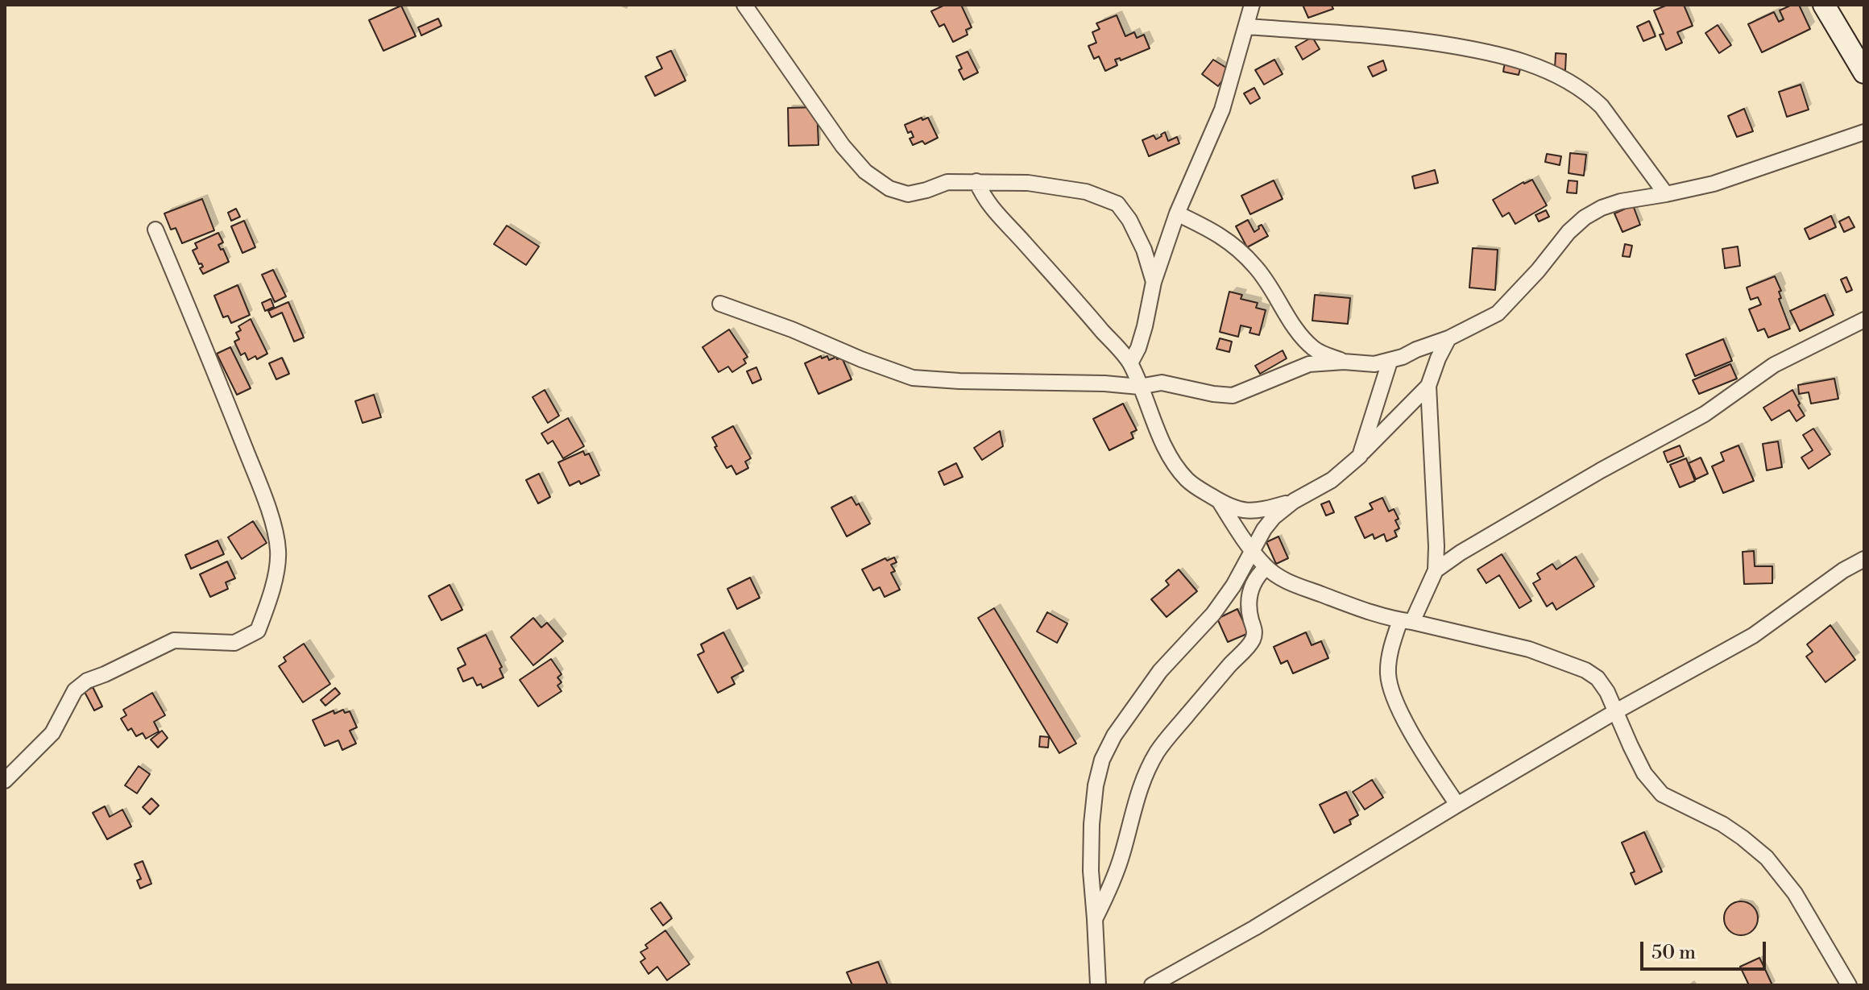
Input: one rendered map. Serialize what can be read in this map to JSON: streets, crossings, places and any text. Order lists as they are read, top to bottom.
{
  "scale_bar": "50 m"
}
